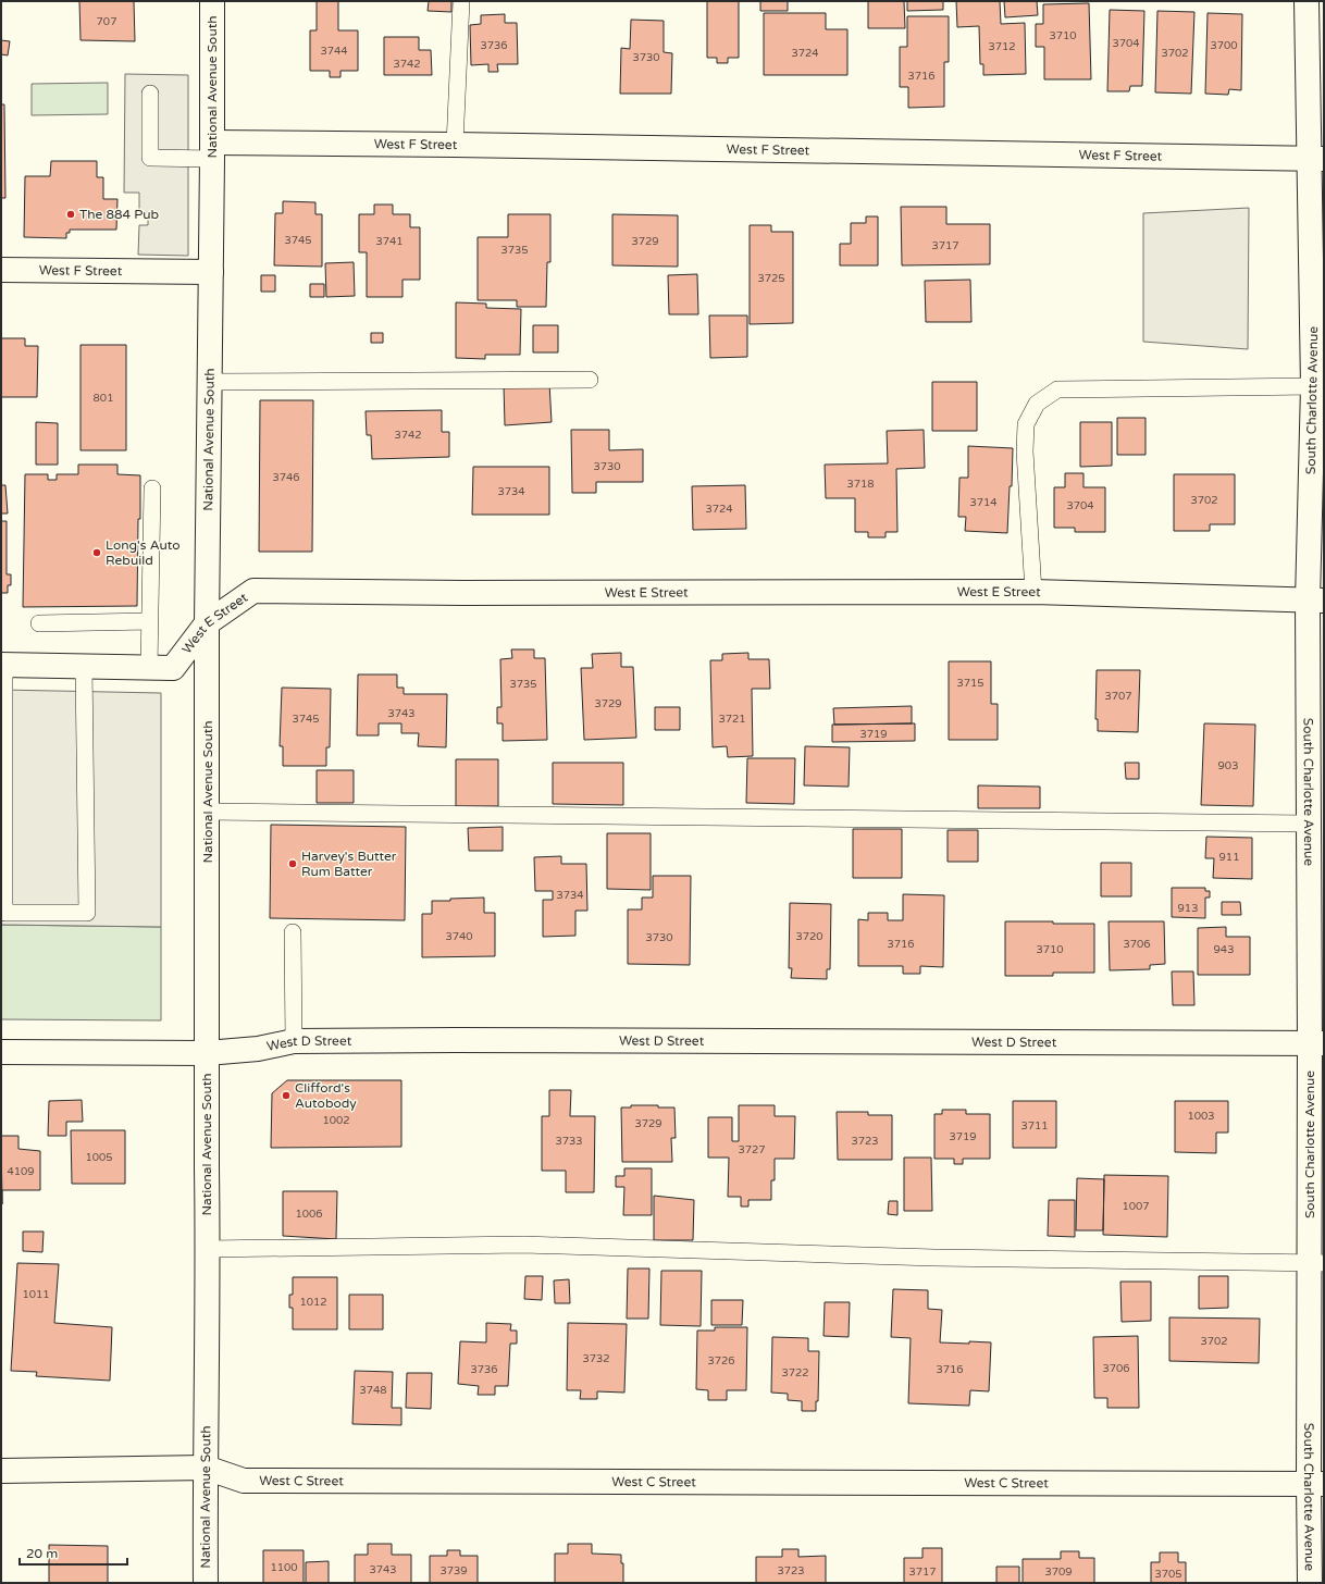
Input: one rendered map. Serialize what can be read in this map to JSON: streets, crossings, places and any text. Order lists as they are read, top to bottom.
{
  "streets": {
    "street": [
      "National Avenue South",
      "West F Street",
      "South Charlotte Avenue",
      "West E Street",
      "West D Street",
      "West C Street"
    ]
  },
  "crossings": [
    ["National Avenue South", "West F Street"],
    ["National Avenue South", "West E Street"],
    ["National Avenue South", "West D Street"],
    ["National Avenue South", "West C Street"],
    ["West F Street", "South Charlotte Avenue"],
    ["South Charlotte Avenue", "West E Street"],
    ["South Charlotte Avenue", "West D Street"],
    ["South Charlotte Avenue", "West C Street"]
  ],
  "places": [
    "The 884 Pub",
    "Long's Auto Rebuild",
    "Harvey's Butter Rum Batter",
    "Clifford's Autobody"
  ],
  "house_numbers": [
    "707",
    "3710",
    "3704",
    "3736",
    "3700",
    "3712",
    "3744",
    "3724",
    "3702",
    "3730",
    "3742",
    "3716",
    "3745",
    "3741",
    "3729",
    "3717",
    "3735",
    "3725",
    "801",
    "3742",
    "3730",
    "3746",
    "3718",
    "3734",
    "3702",
    "3714",
    "3704",
    "3724",
    "3715",
    "3735",
    "3707",
    "3729",
    "3743",
    "3745",
    "3721",
    "3719",
    "903",
    "911",
    "3734",
    "913",
    "3740",
    "3720",
    "3730",
    "3716",
    "3706",
    "3710",
    "943",
    "1003",
    "1002",
    "3729",
    "3711",
    "3719",
    "3733",
    "3723",
    "3727",
    "1005",
    "4109",
    "1007",
    "1006",
    "1011",
    "1012",
    "3702",
    "3732",
    "3726",
    "3706",
    "3736",
    "3716",
    "3722",
    "3748",
    "1100",
    "3743",
    "3739",
    "3723",
    "3717",
    "3709",
    "3705"
  ],
  "scale_bar": "20 m"
}
